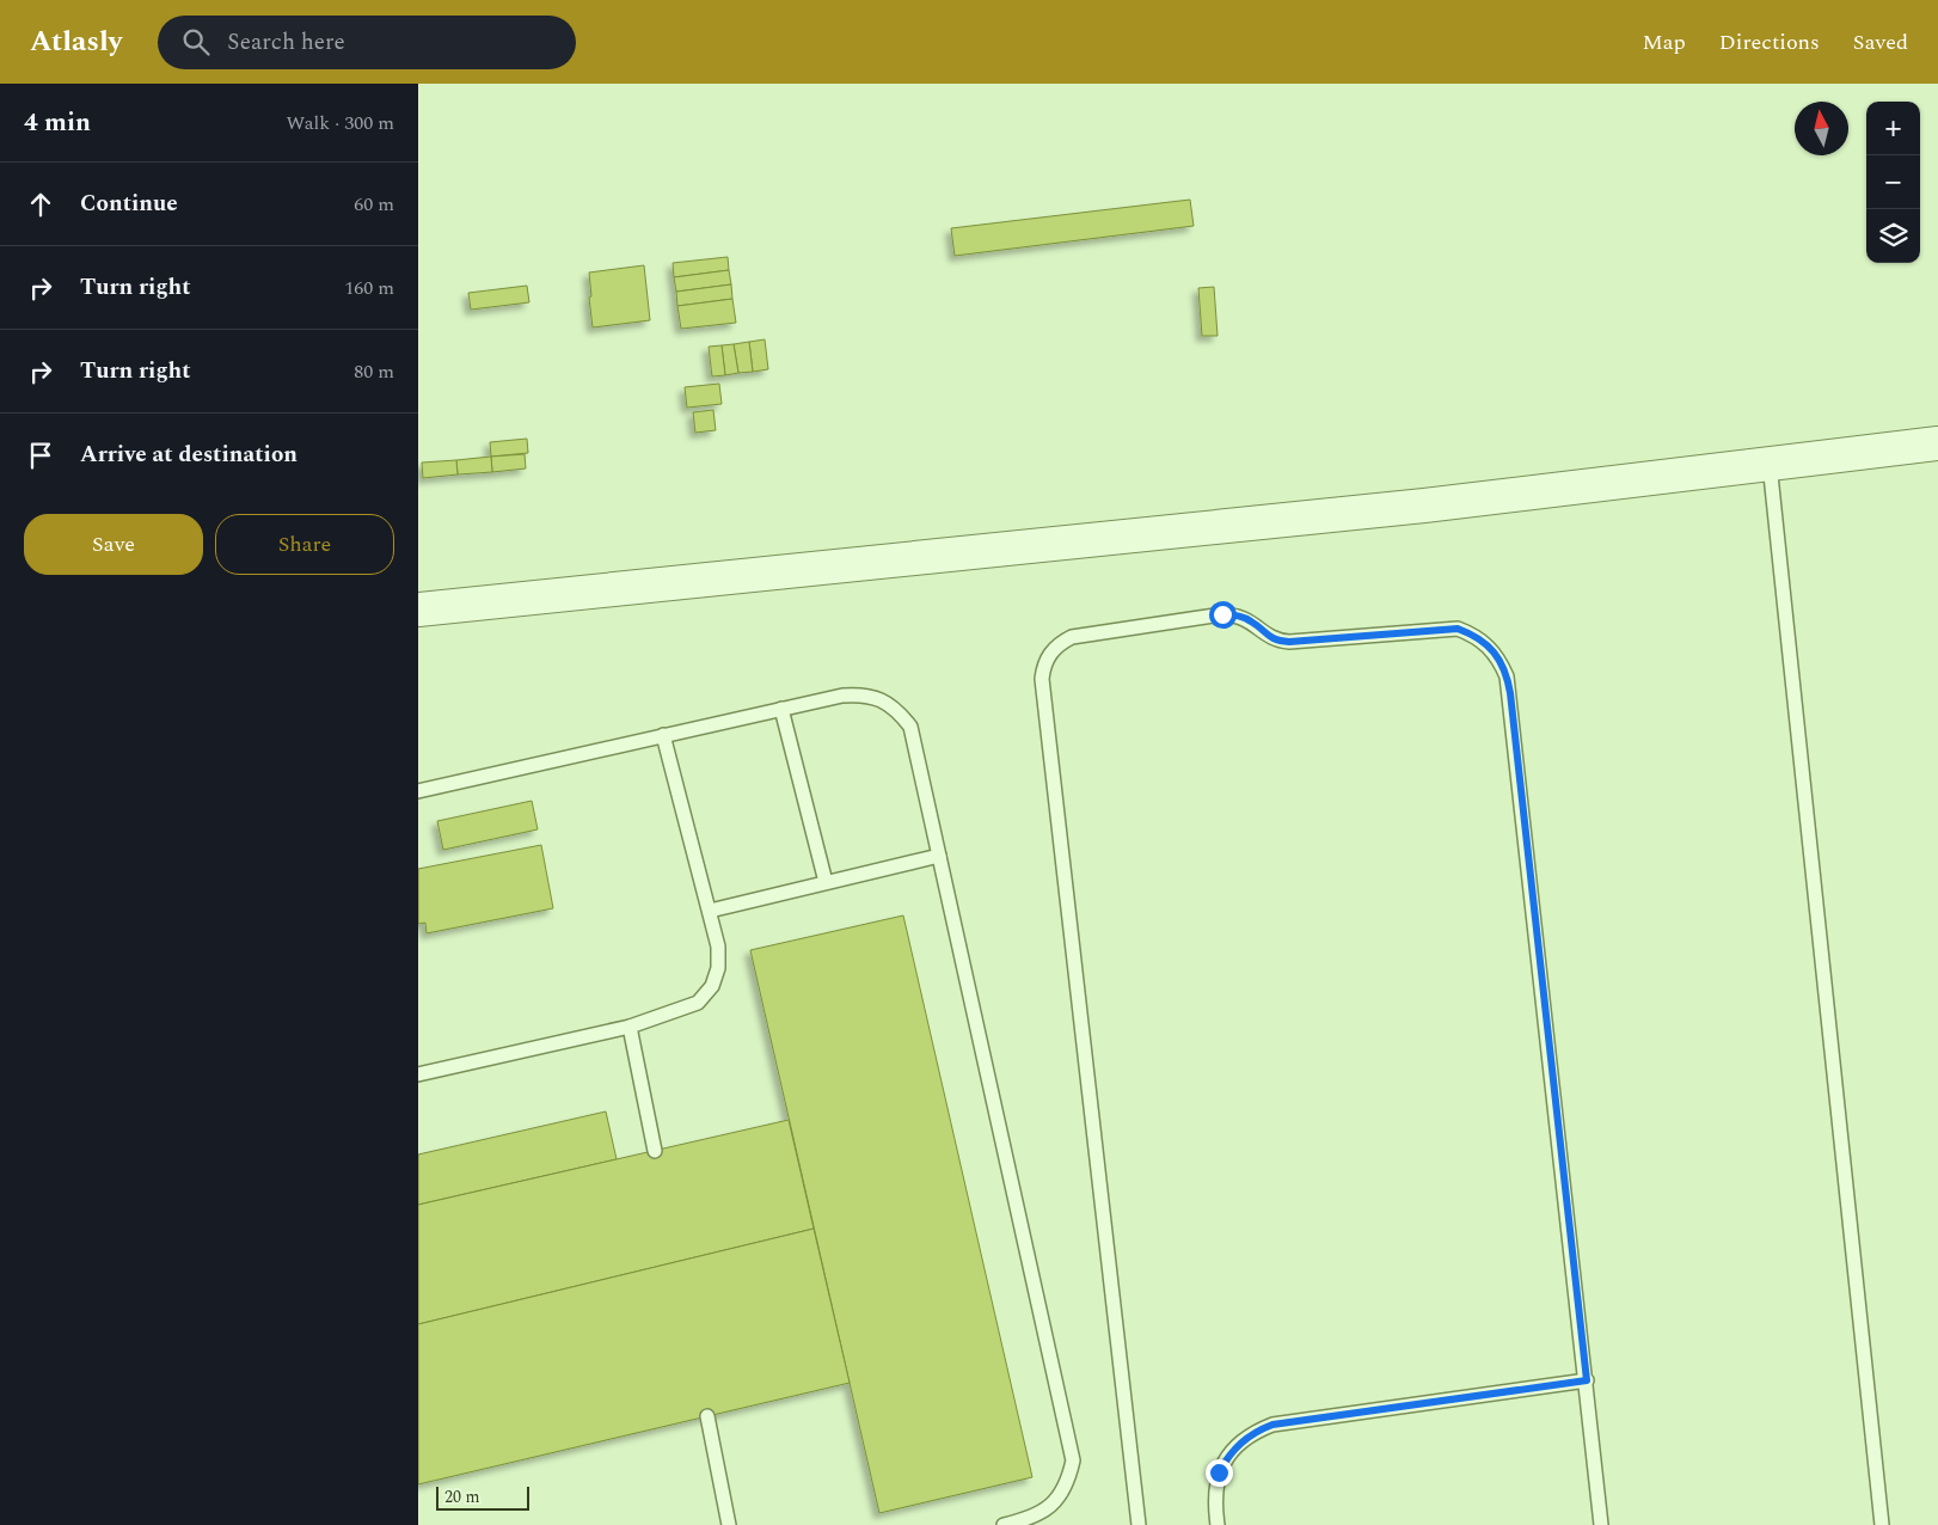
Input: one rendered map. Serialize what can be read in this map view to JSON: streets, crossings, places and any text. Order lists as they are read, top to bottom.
{
  "scale_bar": "20 m",
  "north": "top",
  "page": {
    "header": "Atlasly",
    "search": "Search here",
    "nav": ["Map", "Directions", "Saved"],
    "heading": ["4 min", "Walk · 300 m"],
    "map_buttons": ["+", "−"],
    "list": [
      ["Continue", "60 m"],
      ["Turn right", "160 m"],
      ["Turn right", "80 m"],
      "Arrive at destination"
    ],
    "buttons": ["Save", "Share"],
    "scale": "20 m"
  }
}
